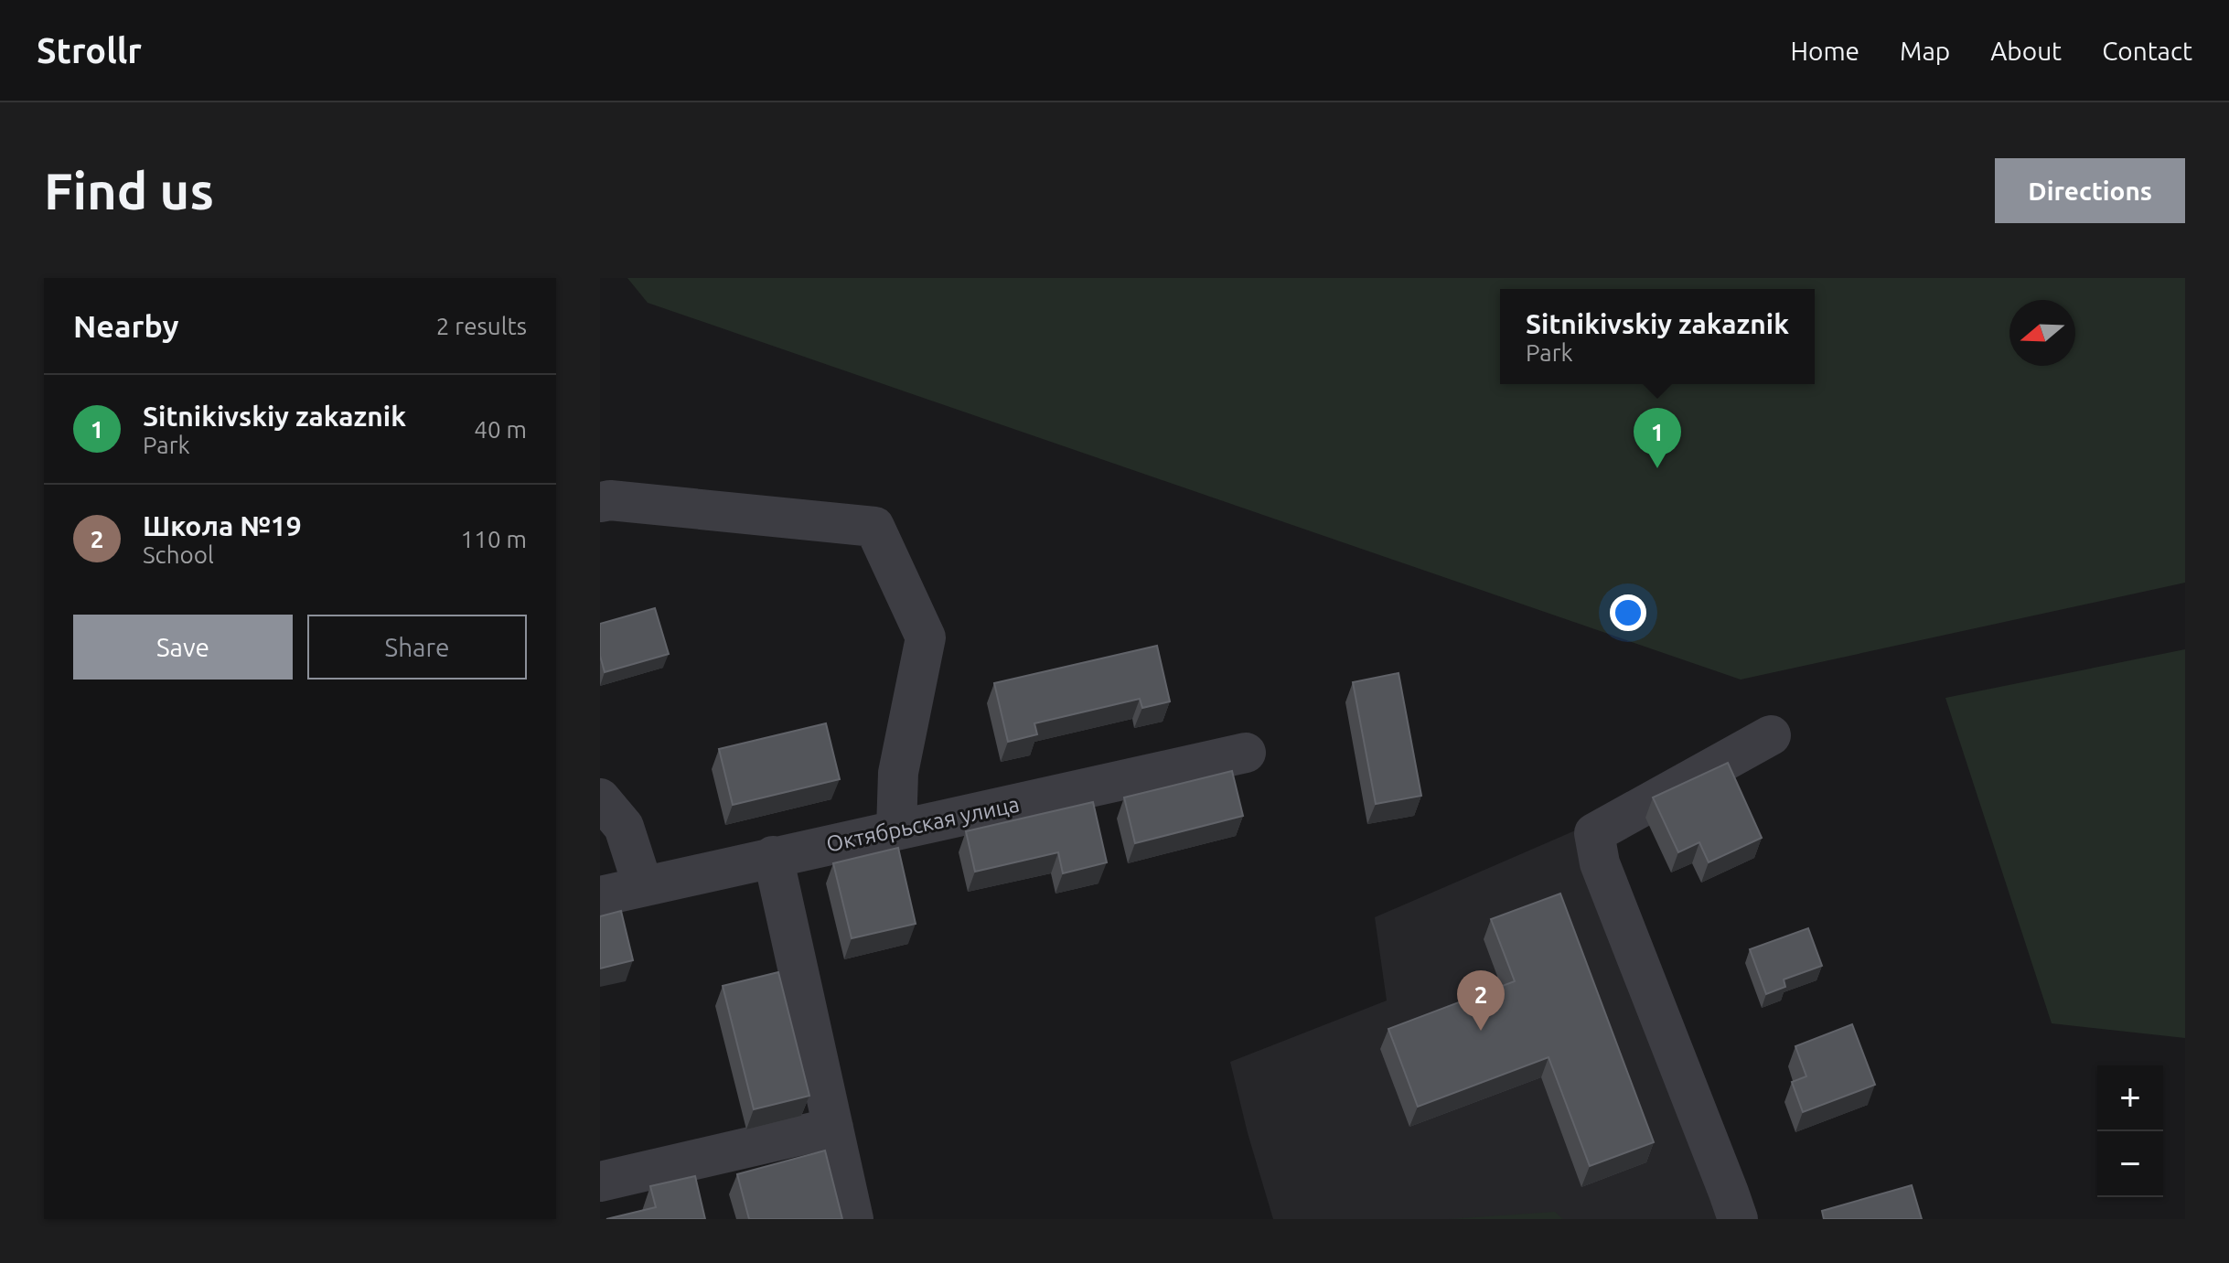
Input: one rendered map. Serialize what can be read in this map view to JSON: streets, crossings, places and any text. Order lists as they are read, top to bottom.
{
  "streets": {
    "street": ["Октябрьская улица"]
  },
  "north": "left",
  "page": {
    "header": "Strollr",
    "nav": [
      "Home",
      "Map",
      "About",
      "Contact"
    ],
    "buttons": [
      "Directions",
      ["Save", "Share"]
    ],
    "title": "Find us",
    "heading": ["Nearby", "2 results"],
    "popup": ["Sitnikivskiy zakaznik", "Park"],
    "list": [
      {
        "mark": "1",
        "name": "Sitnikivskiy zakaznik",
        "note": "Park",
        "value": "40 m"
      },
      {
        "mark": "2",
        "name": "Школа №19",
        "note": "School",
        "value": "110 m"
      }
    ],
    "pins": ["1", "2"],
    "map_buttons": ["+", "−"]
  }
}
